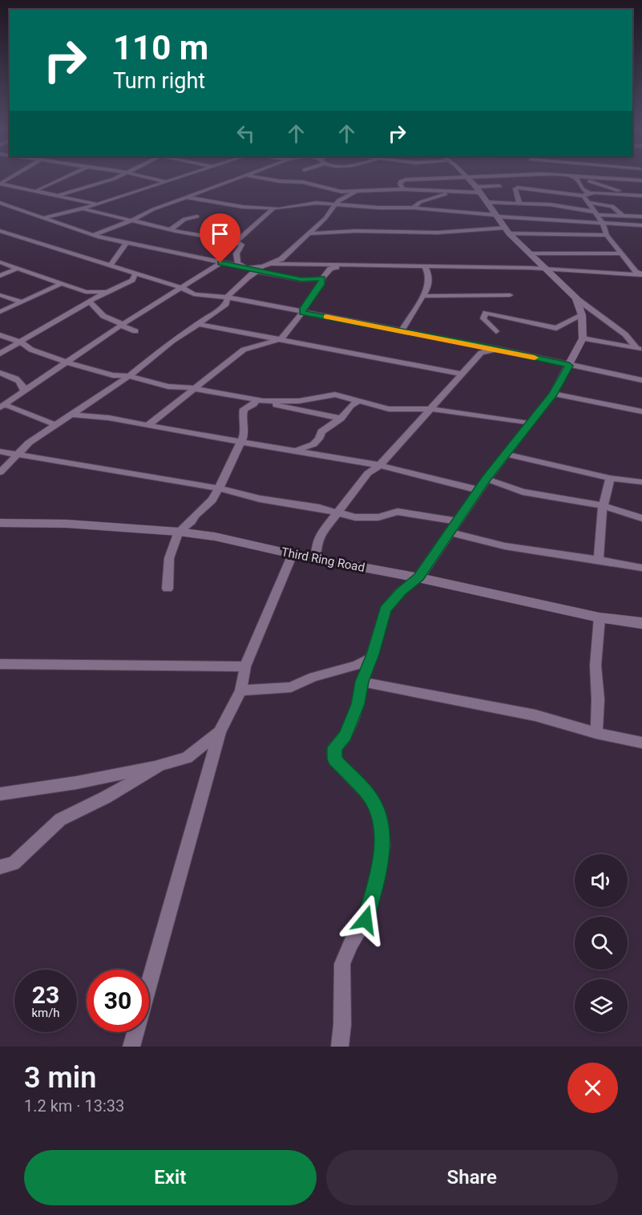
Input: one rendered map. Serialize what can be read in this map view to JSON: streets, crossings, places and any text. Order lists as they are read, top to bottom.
{
  "streets": {
    "street": ["Third Ring Road"]
  },
  "page": {
    "turn": ["110 m", "Turn right"],
    "speed": "23 km/h",
    "limit": "30",
    "heading": ["3 min", "1.2 km · 13:33"],
    "buttons": ["Exit", "Share"]
  }
}
